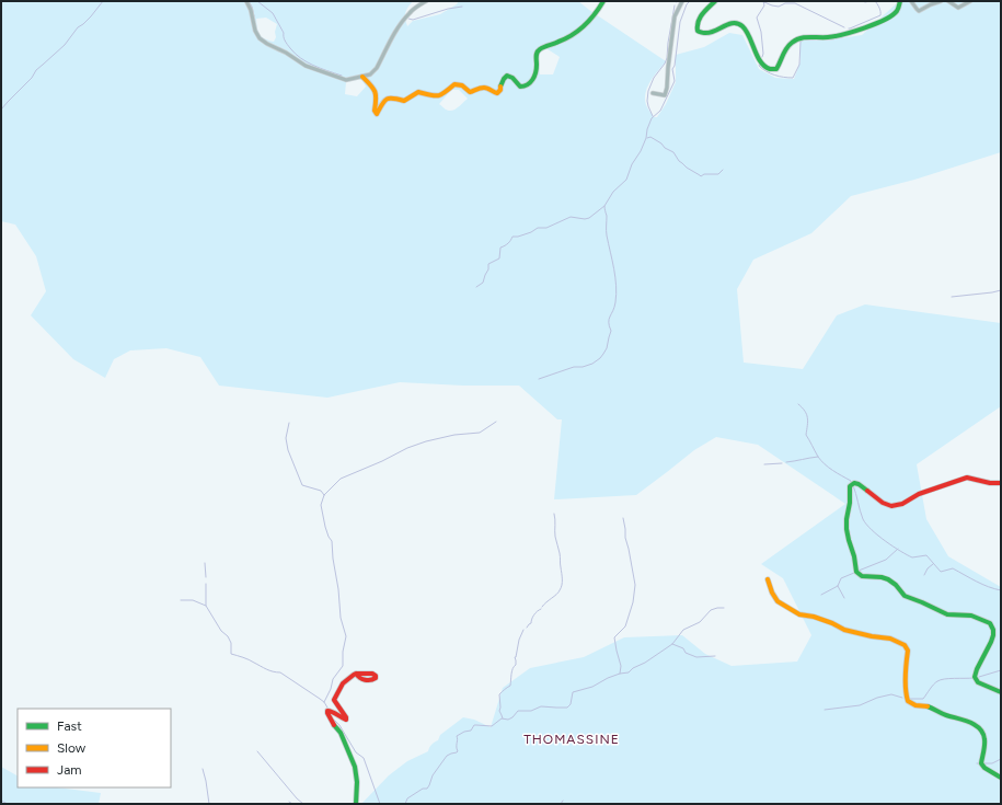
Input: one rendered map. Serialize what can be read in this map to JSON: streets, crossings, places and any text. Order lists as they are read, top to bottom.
{
  "districts": ["THOMASSINE"],
  "legend": ["Fast", "Slow", "Jam"]
}
